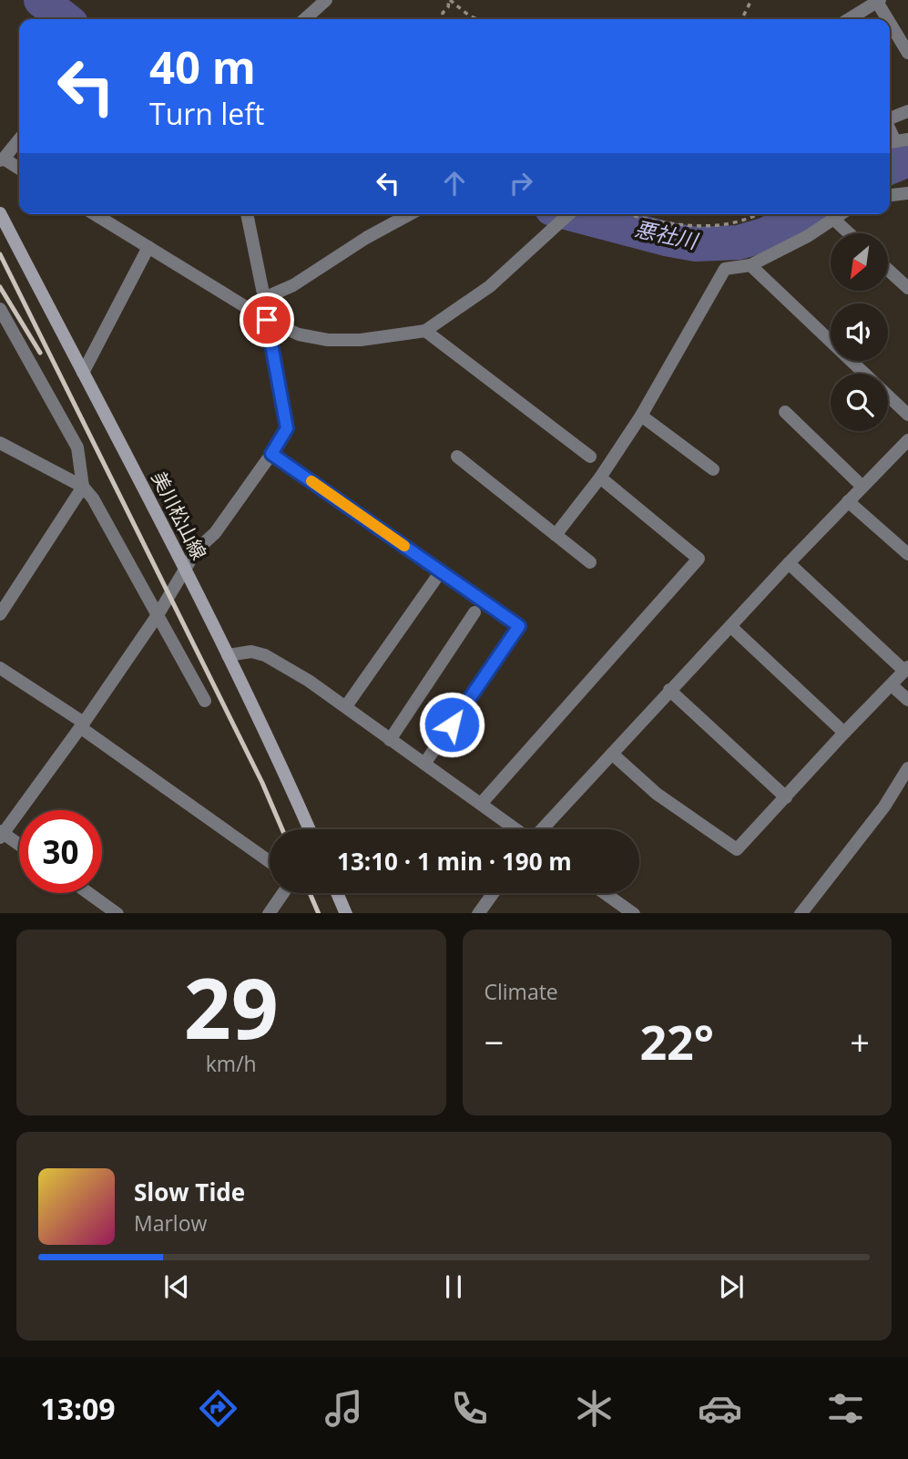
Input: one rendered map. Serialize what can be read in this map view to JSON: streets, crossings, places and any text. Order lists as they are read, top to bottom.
{
  "streets": {
    "main road": ["美川松山線"]
  },
  "water": ["悪社川"],
  "north": "bottom left",
  "page": {
    "turn": ["40 m", "Turn left"],
    "limit": "30",
    "trip": "13:10 · 1 min · 190 m",
    "tile": [
      ["29", "km/h"],
      "Climate"
    ],
    "heat": ["−", "22°", "+"],
    "song": ["Slow Tide", "Marlow"],
    "tabs": "13:09"
  }
}
